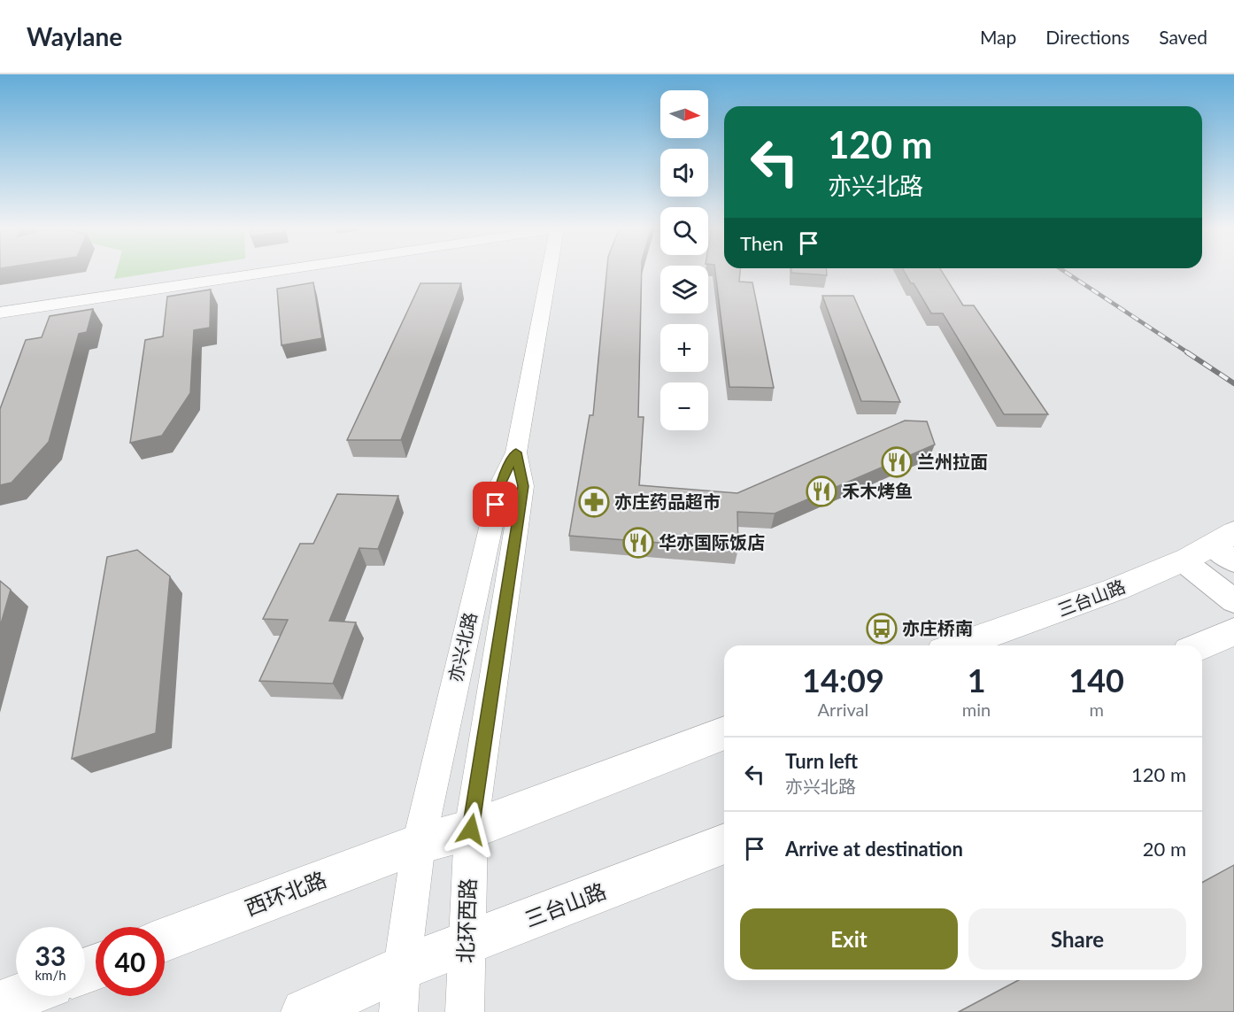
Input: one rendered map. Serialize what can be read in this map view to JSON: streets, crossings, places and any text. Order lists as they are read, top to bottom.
{
  "streets": {
    "main road": ["三台山路", "西环北路"],
    "street": ["亦兴北路", "北环西路"]
  },
  "crossings": [
    ["三台山路", "北环西路"],
    ["亦兴北路", "西环北路"],
    ["亦兴北路", "北环西路"],
    ["西环北路", "北环西路"]
  ],
  "places": {
    "restaurant": ["兰州拉面", "禾木烤鱼", "华亦国际饭店"],
    "pharmacy": ["亦庄药品超市"],
    "bus stop": ["亦庄桥南"]
  },
  "north": "right",
  "page": {
    "header": "Waylane",
    "nav": ["Map", "Directions", "Saved"],
    "map_buttons": ["+", "−"],
    "turn": ["120 m", "亦兴北路"],
    "then": "Then",
    "eta": [
      "14:09",
      "Arrival",
      "1",
      "min",
      "140",
      "m"
    ],
    "list": [
      {
        "name": "Turn left",
        "note": "亦兴北路",
        "value": "120 m"
      },
      {
        "name": "Arrive at destination",
        "value": "20 m"
      }
    ],
    "buttons": ["Exit", "Share"],
    "speed": "33 km/h",
    "limit": "40"
  }
}
